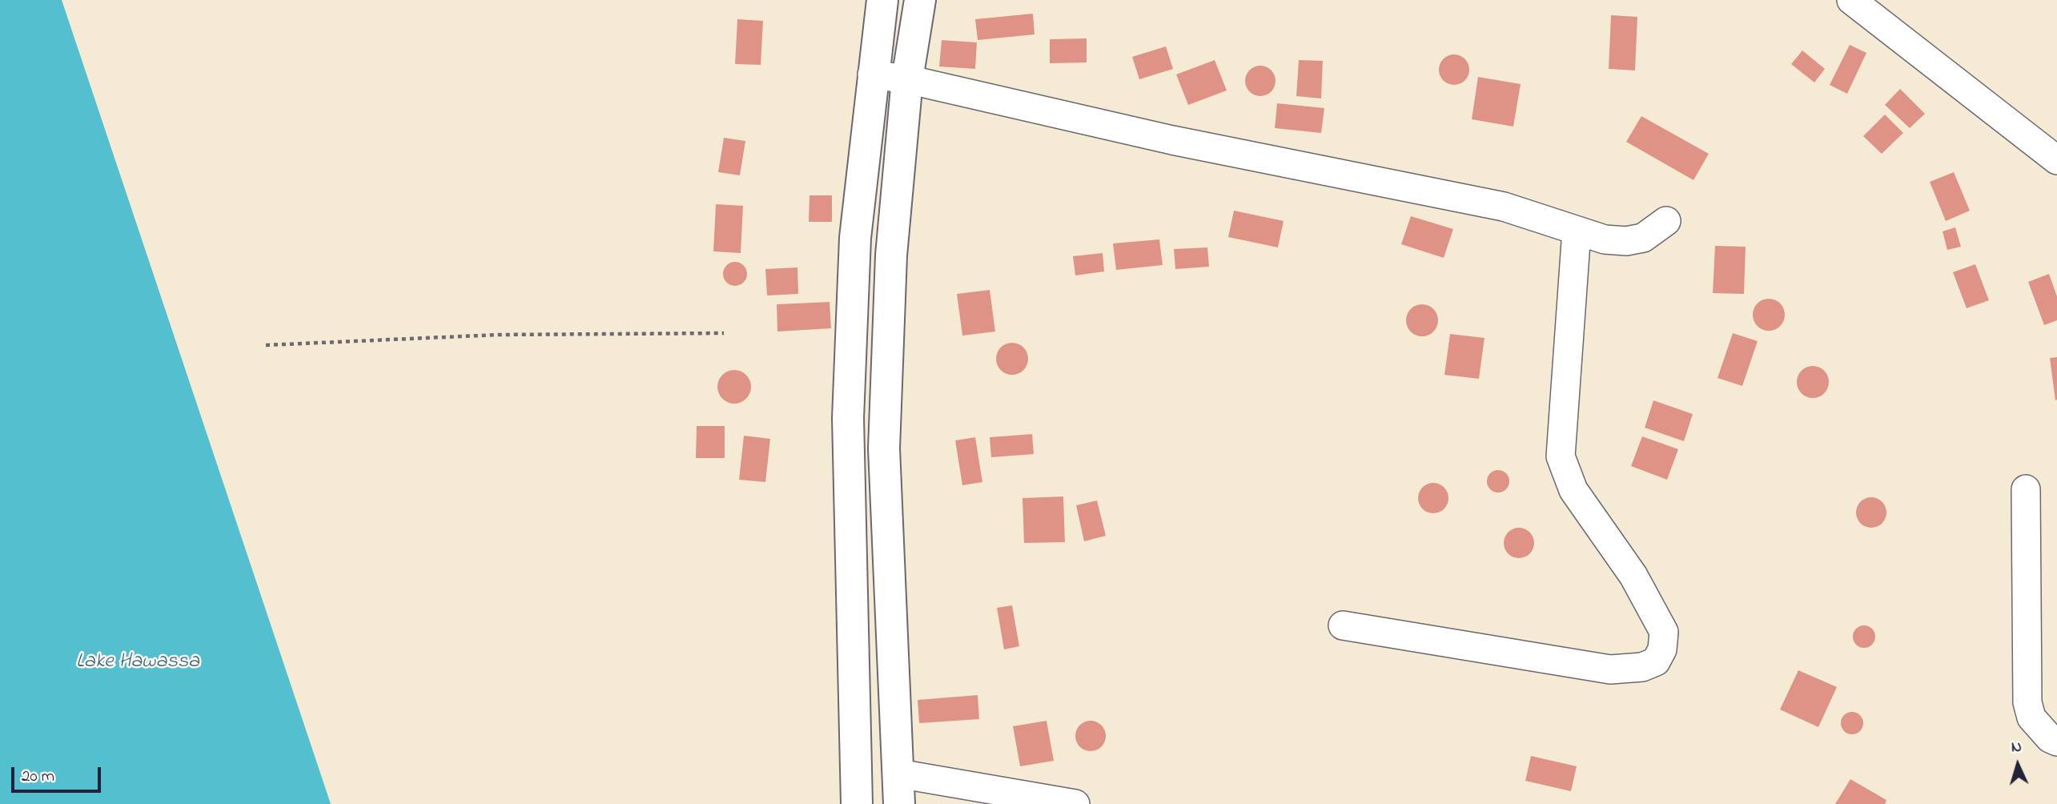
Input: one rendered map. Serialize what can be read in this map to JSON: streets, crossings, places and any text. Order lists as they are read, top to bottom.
{
  "water": ["Lake Hawassa"],
  "scale_bar": "20 m",
  "north": "top"
}
